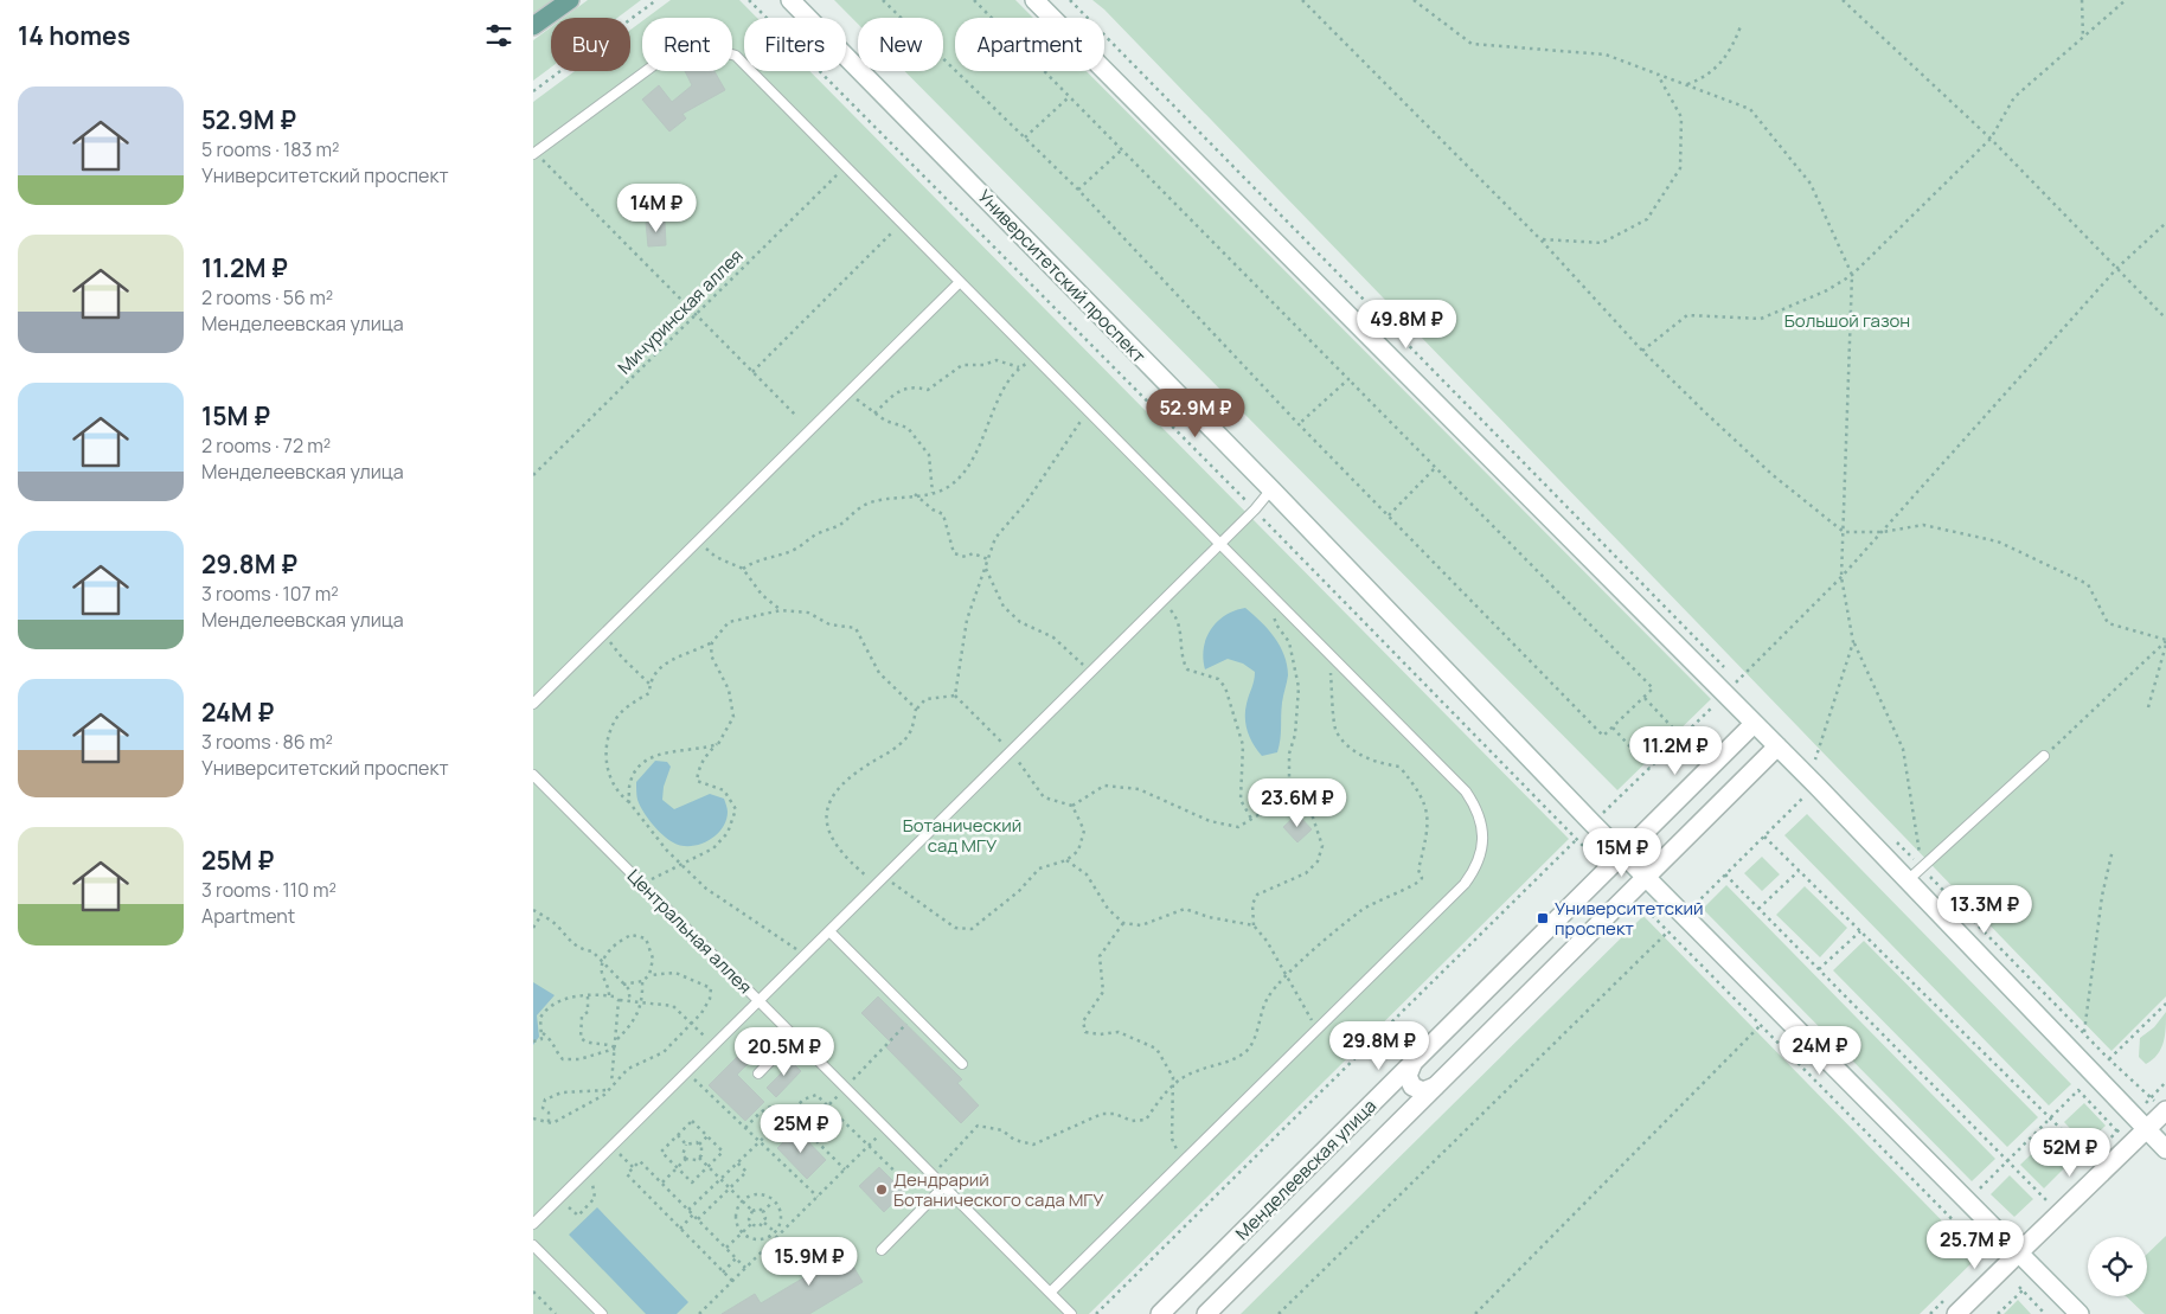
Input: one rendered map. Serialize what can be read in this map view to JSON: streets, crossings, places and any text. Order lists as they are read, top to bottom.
{
  "streets": {
    "main road": ["Университетский проспект", "Менделеевская улица"],
    "lane": ["Центральная аллея"],
    "path": ["Мичуринская аллея"]
  },
  "crossings": [
    ["Университетский проспект", "Менделеевская улица"]
  ],
  "parks": ["Большой газон", "Ботанический сад МГУ"],
  "places": {
    "transit": ["Университетский проспект"],
    "other": ["Дендрарий Ботанического сада МГУ"]
  },
  "page": {
    "heading": "14 homes",
    "chip": [
      "Buy",
      "Rent",
      "Filters",
      "New",
      "Apartment"
    ],
    "list": [
      {
        "name": "52.9M ₽",
        "note": "5 rooms · 183 m² · Университетский проспект"
      },
      {
        "name": "11.2M ₽",
        "note": "2 rooms · 56 m² · Менделеевская улица"
      },
      {
        "name": "15M ₽",
        "note": "2 rooms · 72 m² · Менделеевская улица"
      },
      {
        "name": "29.8M ₽",
        "note": "3 rooms · 107 m² · Менделеевская улица"
      },
      {
        "name": "24M ₽",
        "note": "3 rooms · 86 m² · Университетский проспект"
      },
      {
        "name": "25M ₽",
        "note": "3 rooms · 110 m² · Apartment"
      }
    ],
    "price": [
      "14M ₽",
      "49.8M ₽",
      "52.9M ₽",
      "11.2M ₽",
      "23.6M ₽",
      "15M ₽",
      "13.3M ₽",
      "29.8M ₽",
      "24M ₽",
      "20.5M ₽",
      "25M ₽",
      "52M ₽",
      "25.7M ₽",
      "15.9M ₽"
    ]
  }
}
